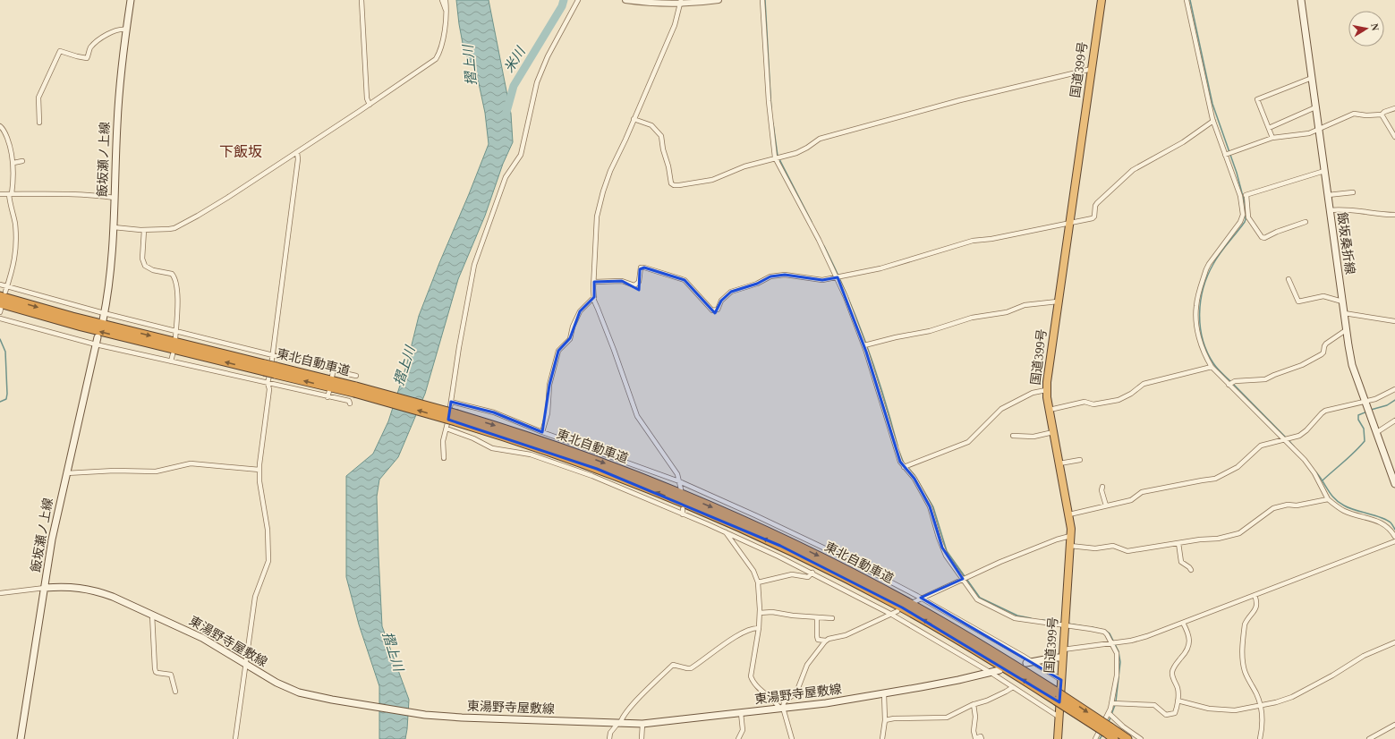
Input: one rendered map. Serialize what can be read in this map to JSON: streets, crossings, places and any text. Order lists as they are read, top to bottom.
{
  "streets": {
    "highway": ["国道399号", "東北自動車道"],
    "main road": ["飯坂瀬ノ上線", "飯坂桑折線", "東湯野寺屋敷線"]
  },
  "crossings": [
    ["飯坂瀬ノ上線", "東湯野寺屋敷線"]
  ],
  "districts": ["下飯坂"],
  "water": ["米川", "摺上川"],
  "north": "right"
}
